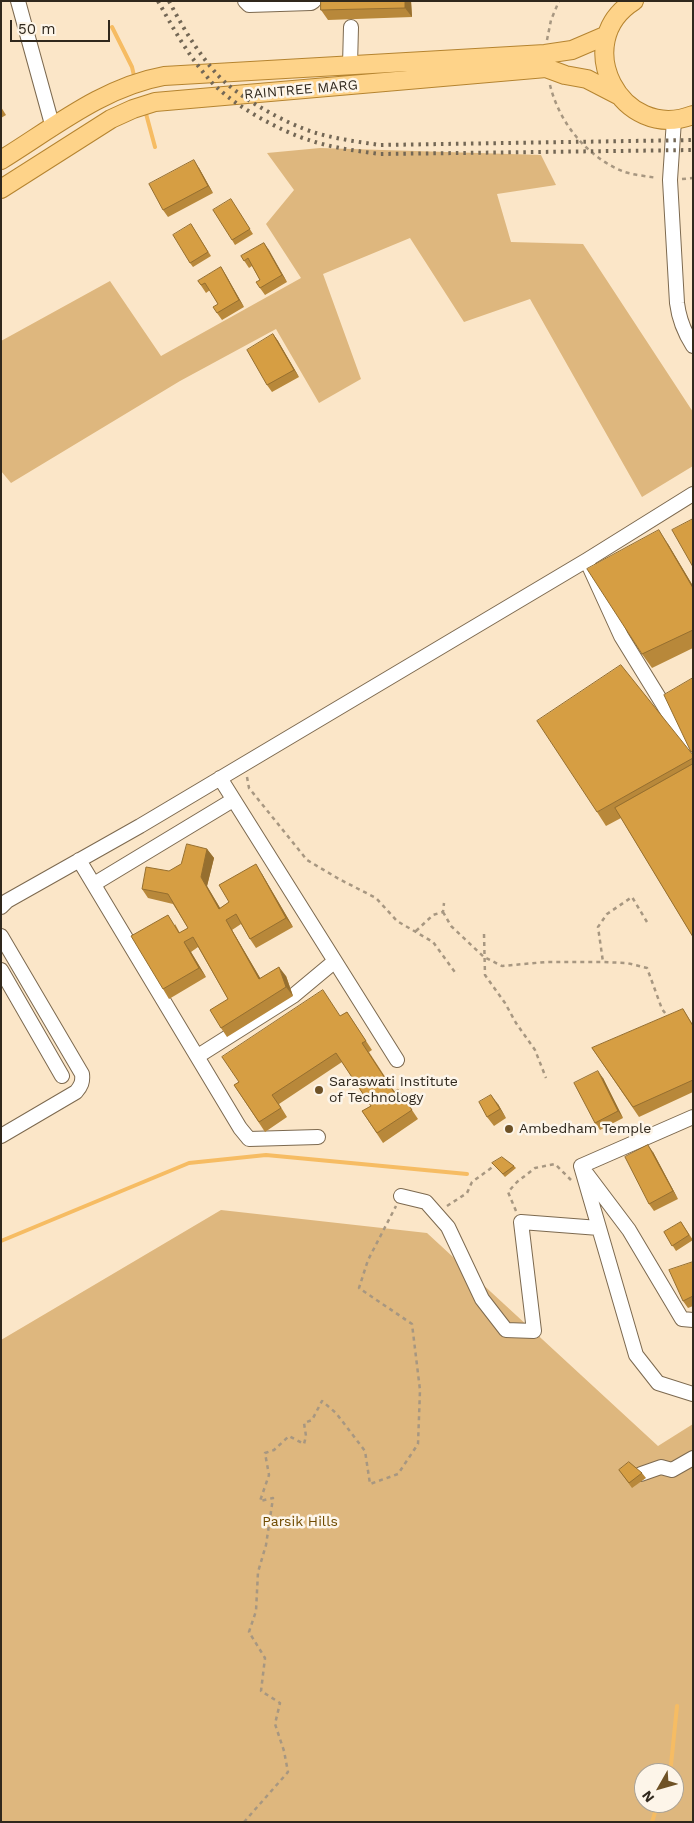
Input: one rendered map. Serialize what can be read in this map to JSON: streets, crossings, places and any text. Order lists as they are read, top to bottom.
{
  "streets": {
    "main road": ["RAINTREE MARG"]
  },
  "parks": ["Parsik Hills"],
  "places": ["Saraswati Institute of Technology", "Ambedham Temple"],
  "scale_bar": "50 m",
  "north": "bottom left"
}
